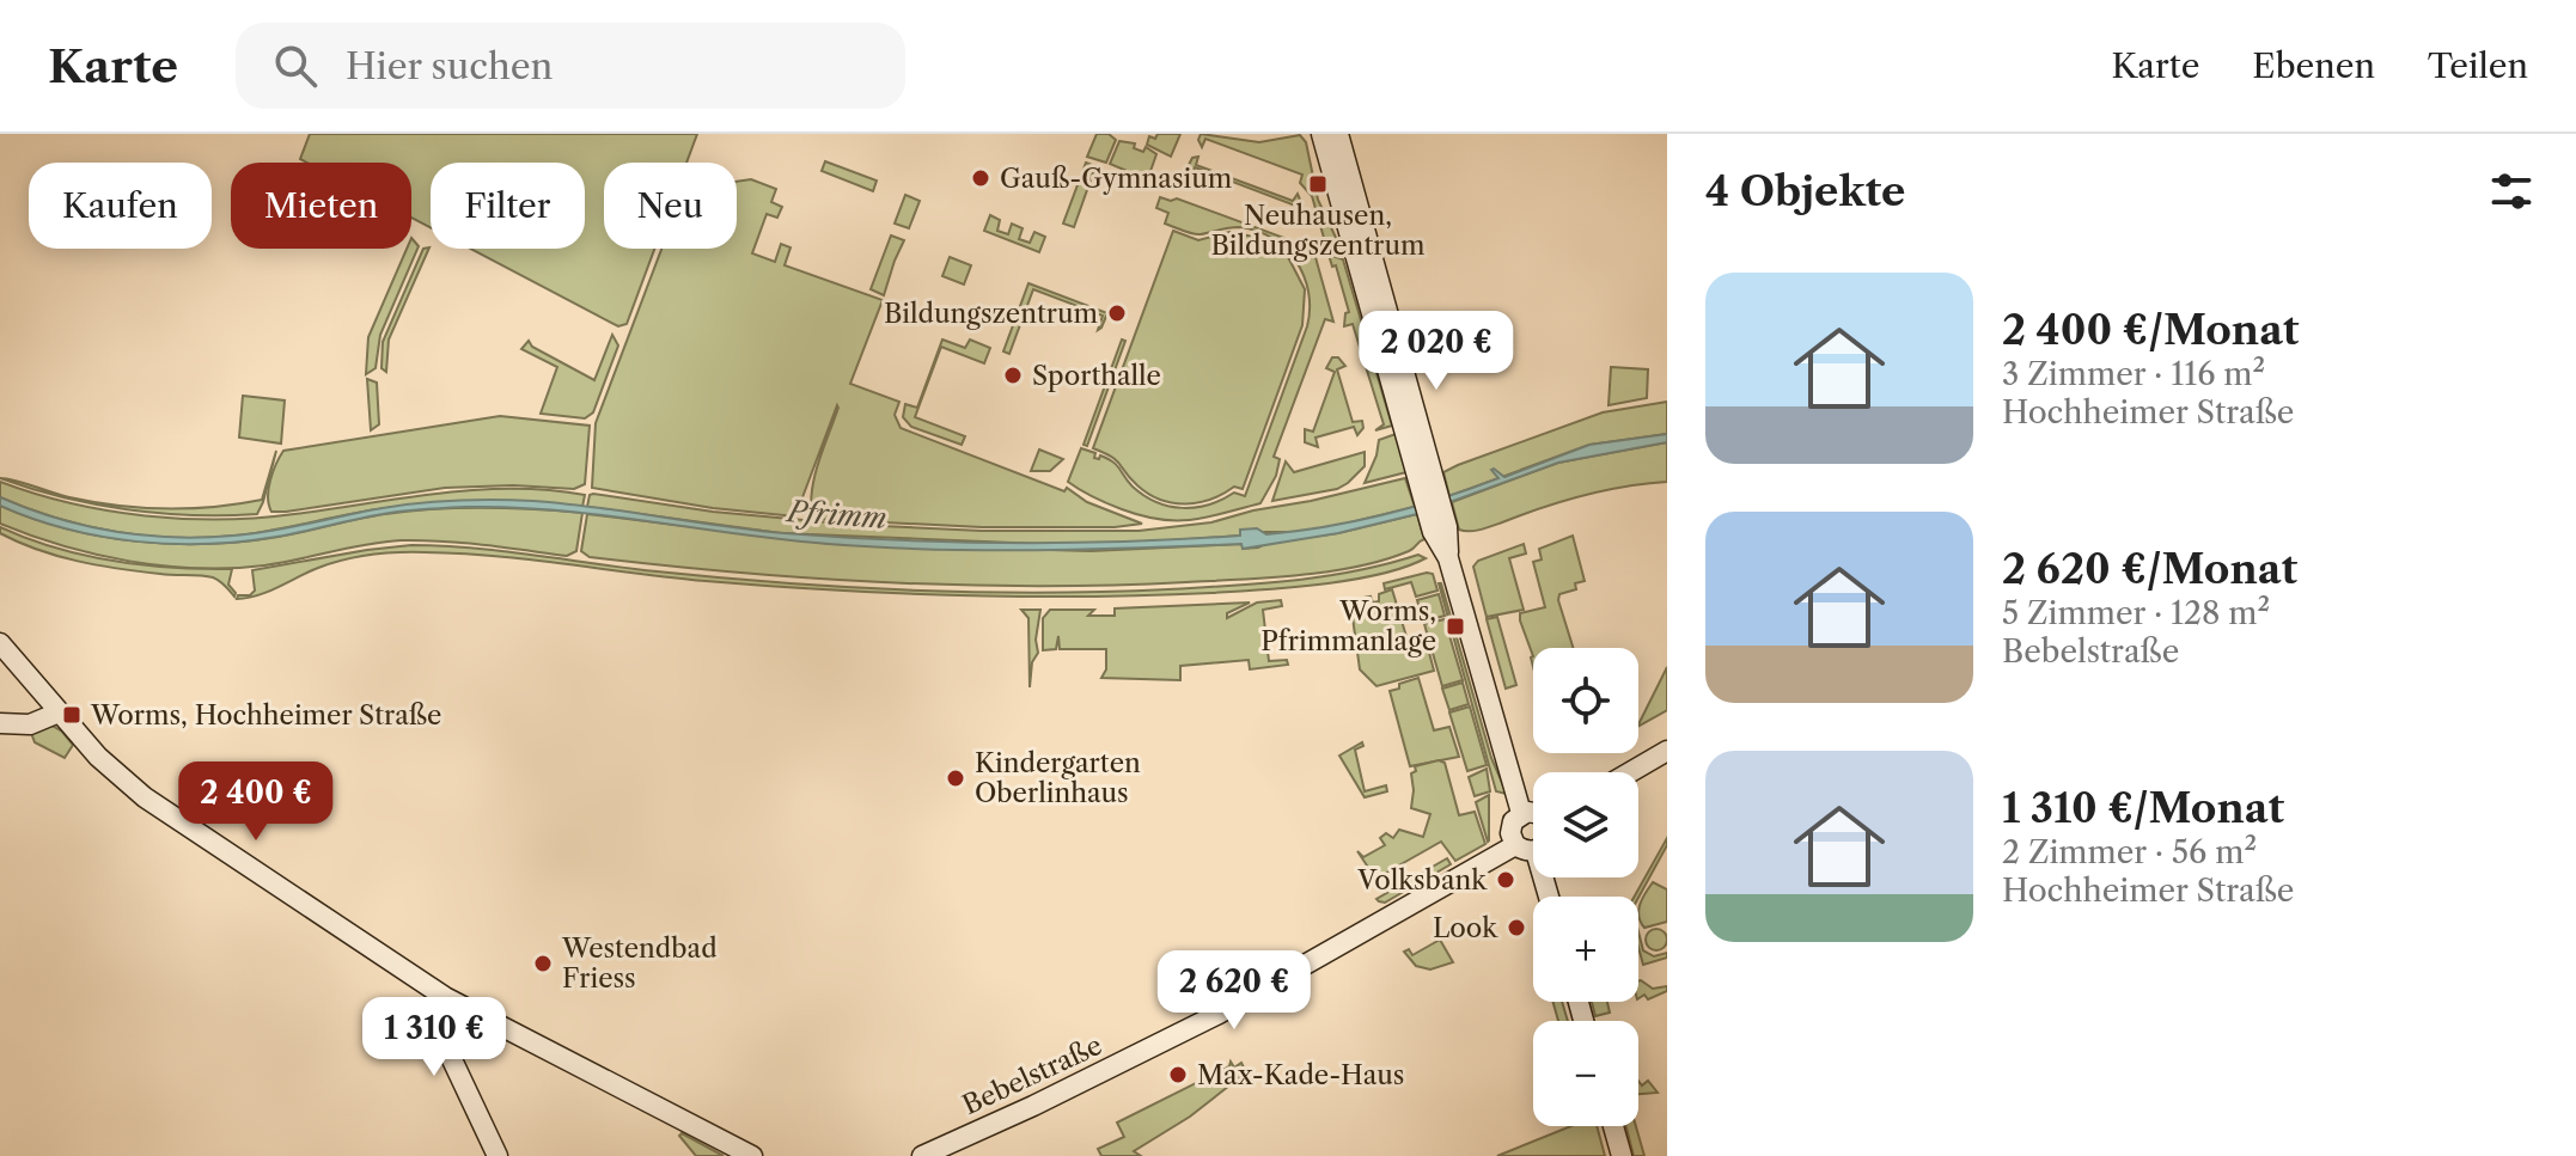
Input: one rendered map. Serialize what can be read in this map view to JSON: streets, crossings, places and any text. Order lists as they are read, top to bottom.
{
  "streets": {
    "street": ["Bebelstraße"]
  },
  "water": ["Pfrimm"],
  "places": {
    "other": [
      "Gauß-Gymnasium",
      "Bildungszentrum",
      "Sporthalle",
      "Kindergarten Oberlinhaus",
      "Volksbank",
      "Look",
      "Westendbad Friess",
      "Max-Kade-Haus"
    ],
    "transit": ["Neuhausen, Bildungszentrum", "Worms, Pfrimmanlage", "Worms, Hochheimer Straße"]
  },
  "page": {
    "header": "Karte",
    "search": "Hier suchen",
    "nav": ["Karte", "Ebenen", "Teilen"],
    "heading": "4 Objekte",
    "chip": [
      "Kaufen",
      "Mieten",
      "Filter",
      "Neu"
    ],
    "list": [
      {
        "name": "2 400 €/Monat",
        "note": "3 Zimmer · 116 m² · Hochheimer Straße"
      },
      {
        "name": "2 620 €/Monat",
        "note": "5 Zimmer · 128 m² · Bebelstraße"
      },
      {
        "name": "1 310 €/Monat",
        "note": "2 Zimmer · 56 m² · Hochheimer Straße"
      }
    ],
    "price": [
      "2 020 €",
      "2 400 €",
      "2 620 €",
      "1 310 €"
    ],
    "map_buttons": ["+", "−"]
  }
}
